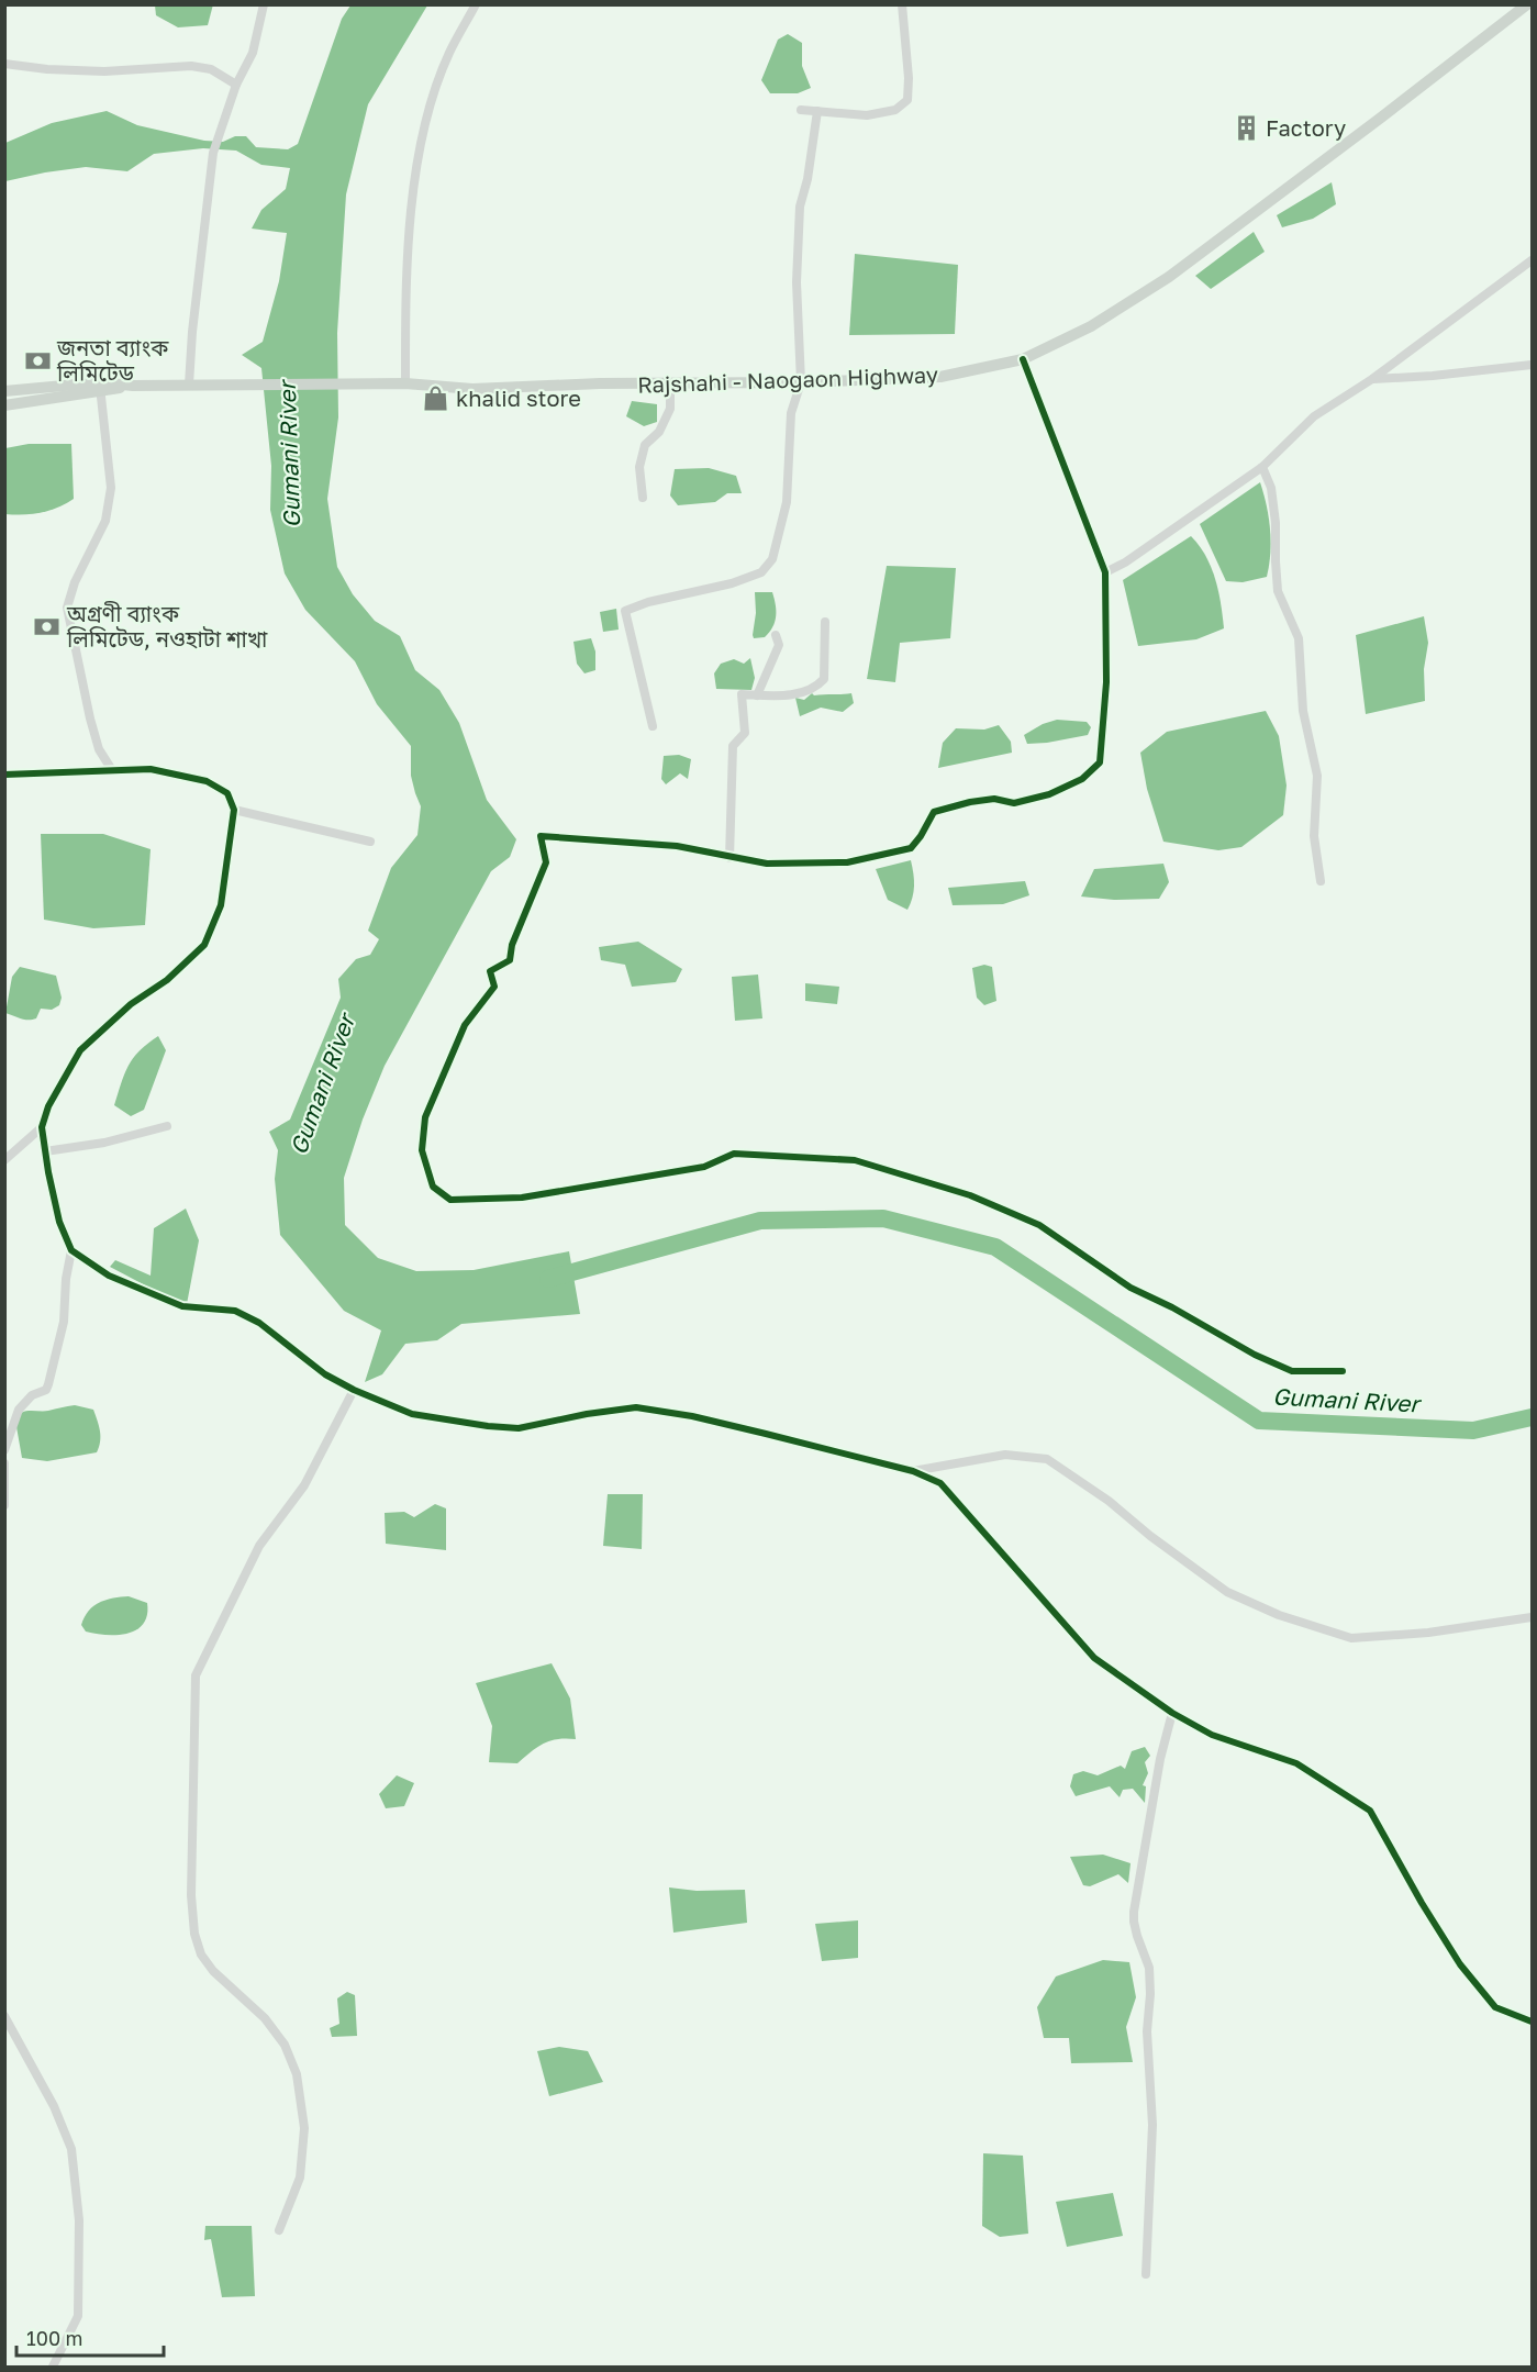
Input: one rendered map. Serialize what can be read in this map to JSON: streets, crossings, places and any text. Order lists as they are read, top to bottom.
{
  "streets": {
    "main road": ["Rajshahi - Naogaon Highway"]
  },
  "water": ["Gumani River"],
  "places": {
    "building": ["Factory"],
    "bank": ["জনতা ব্যাংক লিমিটেড", "অগ্রণী ব্যাংক লিমিটেড, নওহাটা শাখা"],
    "shop": ["khalid store"]
  },
  "scale_bar": "100 m"
}
